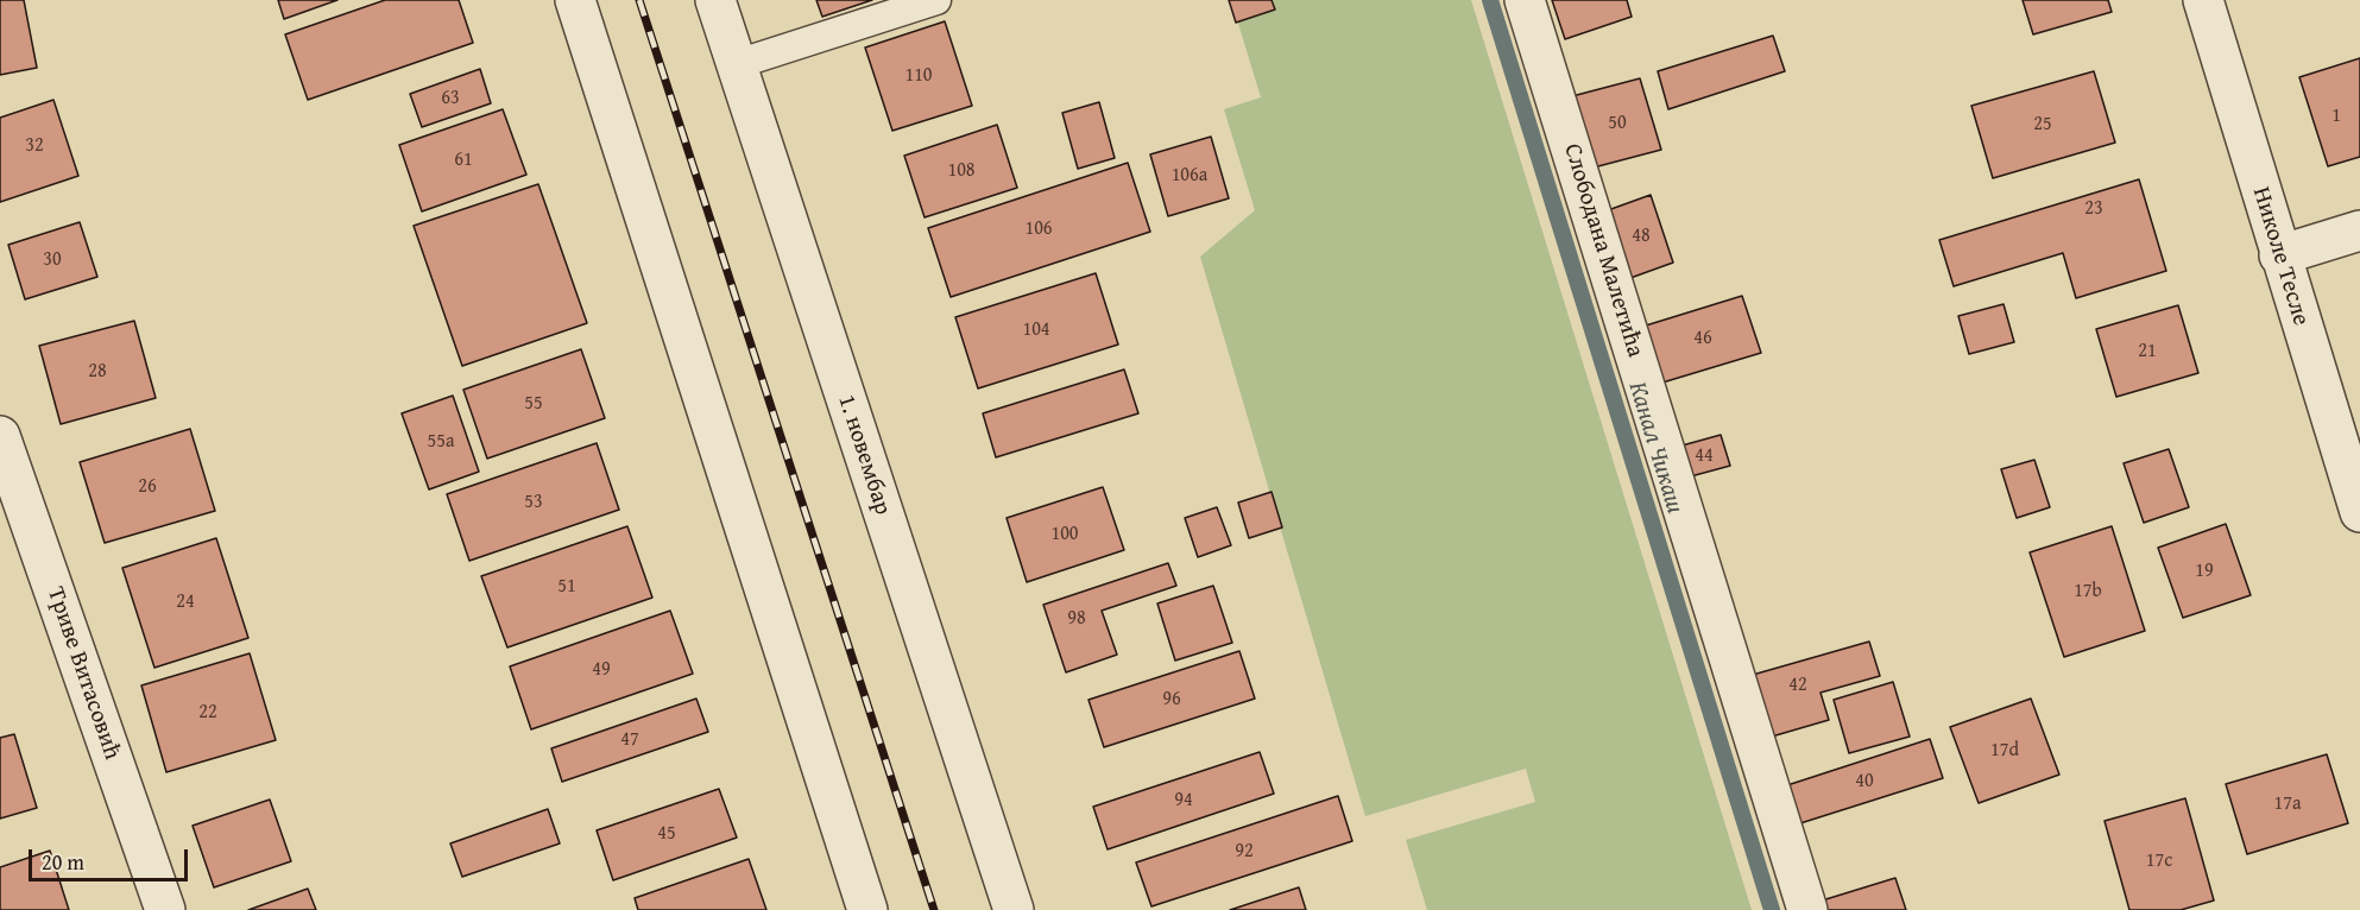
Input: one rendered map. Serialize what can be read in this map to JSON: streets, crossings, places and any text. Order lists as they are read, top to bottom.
{
  "streets": {
    "street": [
      "Слободана Малетића",
      "Николе Тесле",
      "1. новембар",
      "Триве Витасовић"
    ]
  },
  "water": ["Канал Чикаш"],
  "house_numbers": [
    "110",
    "63",
    "1",
    "50",
    "25",
    "32",
    "61",
    "108",
    "106a",
    "23",
    "106",
    "48",
    "30",
    "104",
    "46",
    "21",
    "28",
    "55",
    "55a",
    "44",
    "26",
    "53",
    "100",
    "19",
    "51",
    "17b",
    "24",
    "98",
    "49",
    "42",
    "96",
    "22",
    "47",
    "17d",
    "40",
    "94",
    "17a",
    "45",
    "92",
    "17c"
  ],
  "scale_bar": "20 m"
}
